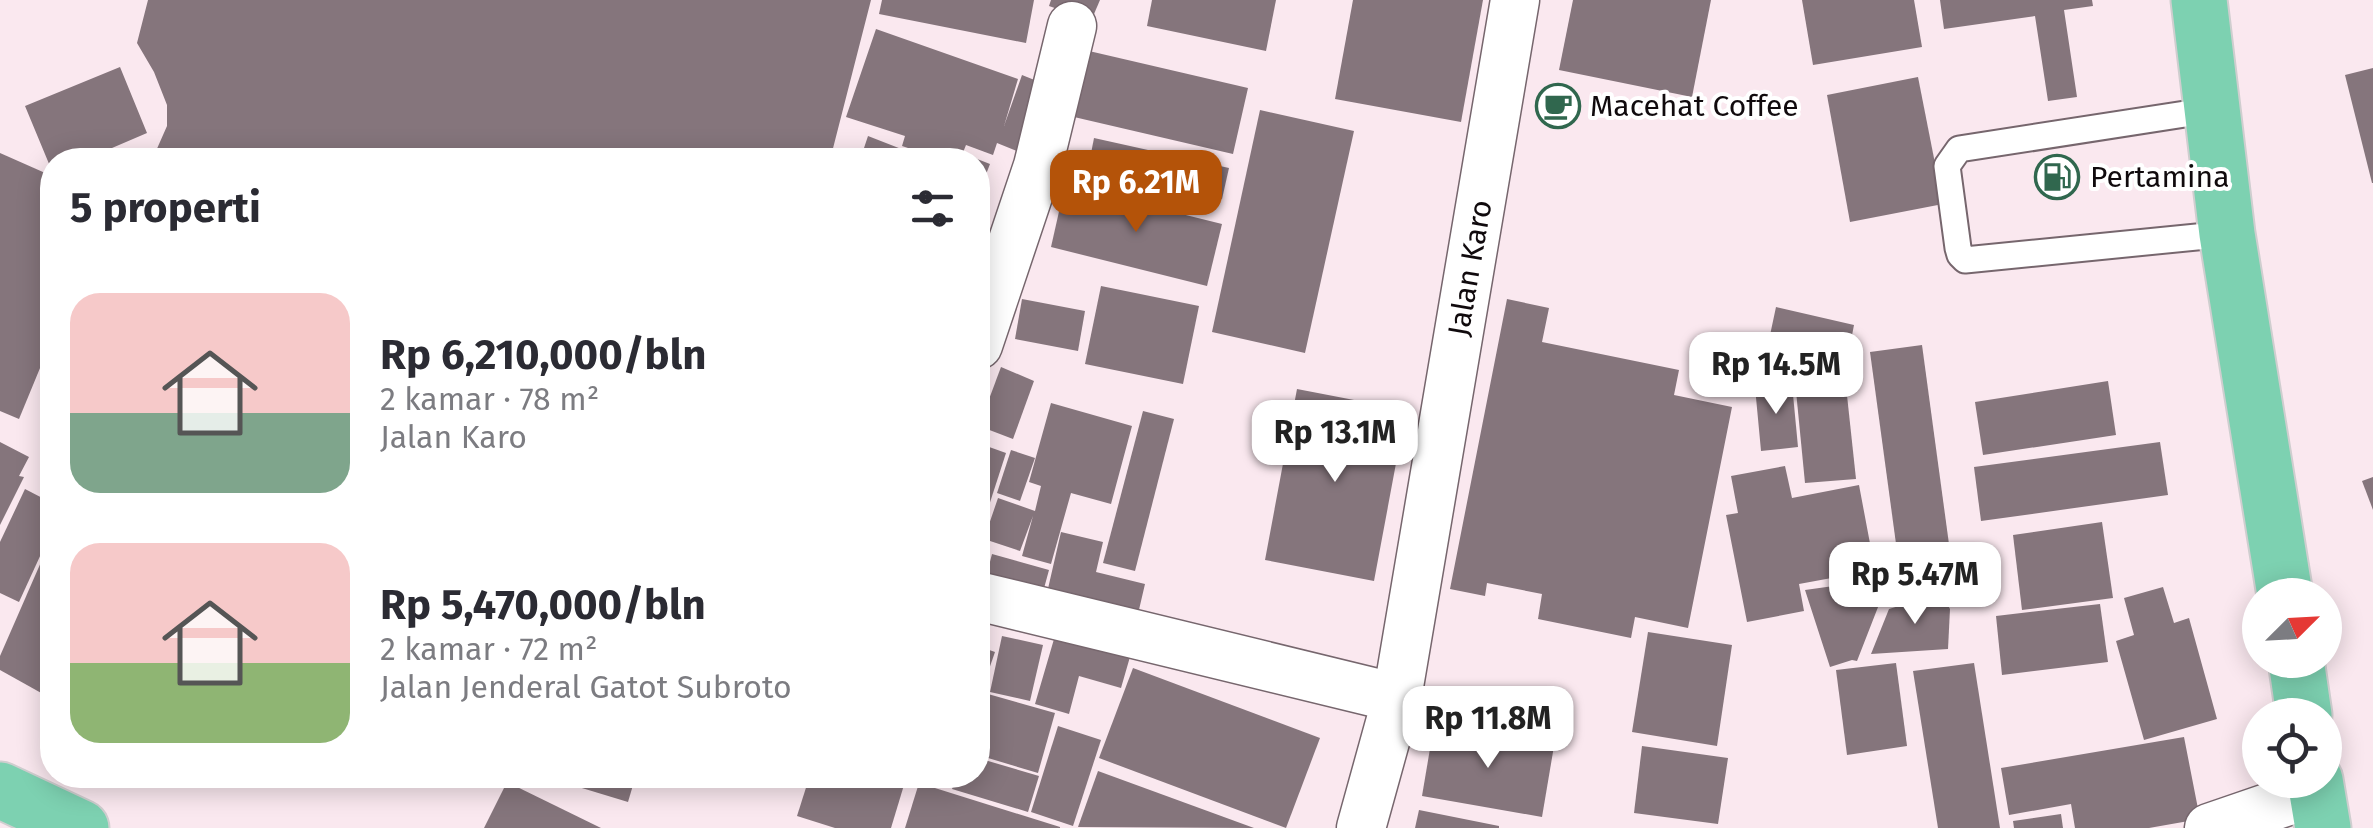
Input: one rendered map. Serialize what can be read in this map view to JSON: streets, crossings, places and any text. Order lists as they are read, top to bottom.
{
  "streets": {
    "street": ["Jalan Karo"]
  },
  "places": {
    "cafe": ["Macehat Coffee"],
    "fuel station": ["Pertamina"]
  },
  "north": "top right",
  "page": {
    "heading": "5 properti",
    "price": [
      "Rp 6.21M",
      "Rp 14.5M",
      "Rp 13.1M",
      "Rp 5.47M",
      "Rp 11.8M"
    ],
    "list": [
      {
        "name": "Rp 6,210,000/bln",
        "note": "2 kamar · 78 m² · Jalan Karo"
      },
      {
        "name": "Rp 5,470,000/bln",
        "note": "2 kamar · 72 m² · Jalan Jenderal Gatot Subroto"
      }
    ]
  }
}
